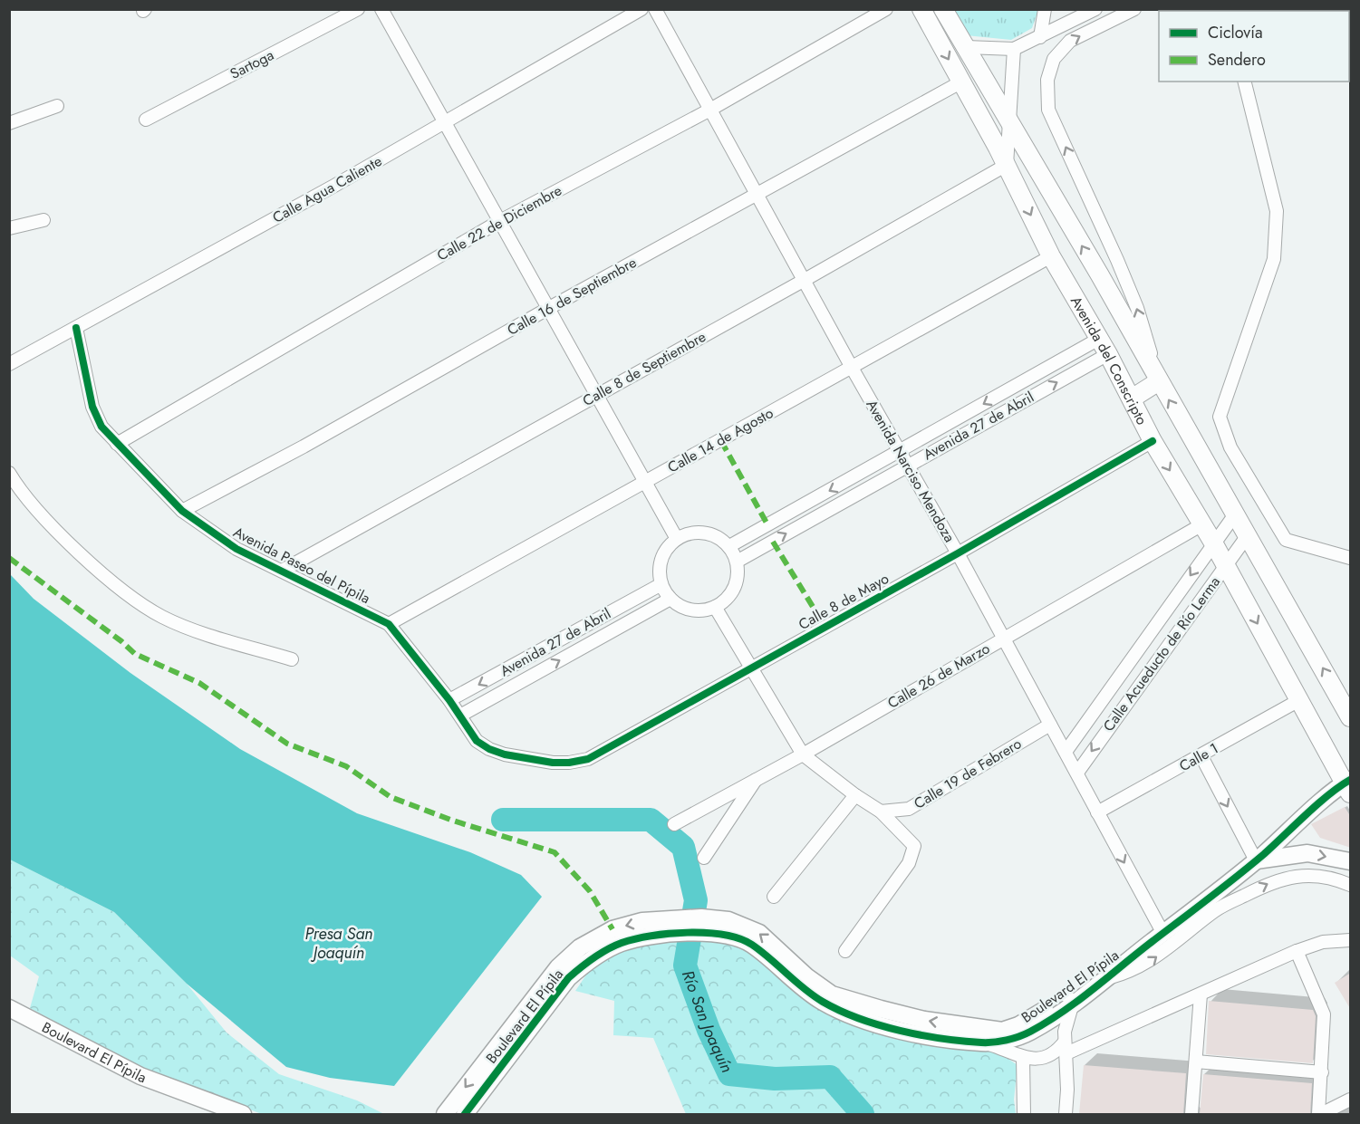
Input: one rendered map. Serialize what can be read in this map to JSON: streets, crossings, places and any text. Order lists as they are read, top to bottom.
{
  "streets": {
    "main road": ["Avenida del Conscripto"],
    "street": [
      "Sartoga",
      "Calle Agua Caliente",
      "Calle 22 de Diciembre",
      "Calle 16 de Septiembre",
      "Calle 8 de Septiembre",
      "Avenida 27 de Abril",
      "Calle 14 de Agosto",
      "Avenida Narciso Mendoza",
      "Avenida Paseo del Pípila",
      "Calle 8 de Mayo",
      "Calle Acueducto de Río Lerma",
      "Calle 26 de Marzo",
      "Calle 1",
      "Calle 19 de Febrero",
      "Boulevard El Pípila"
    ]
  },
  "crossings": [
    ["Calle Agua Caliente", "Avenida Paseo del Pípila"],
    ["Calle 22 de Diciembre", "Avenida Narciso Mendoza"],
    ["Calle 22 de Diciembre", "Avenida Paseo del Pípila"],
    ["Calle 16 de Septiembre", "Avenida del Conscripto"],
    ["Calle 16 de Septiembre", "Avenida Narciso Mendoza"],
    ["Calle 16 de Septiembre", "Avenida Paseo del Pípila"],
    ["Avenida del Conscripto", "Calle 8 de Septiembre"],
    ["Avenida del Conscripto", "Avenida 27 de Abril"],
    ["Avenida del Conscripto", "Calle 14 de Agosto"],
    ["Avenida del Conscripto", "Calle 8 de Mayo"],
    ["Avenida del Conscripto", "Calle Acueducto de Río Lerma"],
    ["Avenida del Conscripto", "Calle 26 de Marzo"],
    ["Avenida del Conscripto", "Calle 1"],
    ["Avenida del Conscripto", "Boulevard El Pípila"],
    ["Calle 8 de Septiembre", "Avenida Narciso Mendoza"],
    ["Calle 8 de Septiembre", "Avenida Paseo del Pípila"],
    ["Avenida 27 de Abril", "Avenida Narciso Mendoza"],
    ["Avenida 27 de Abril", "Avenida Paseo del Pípila"],
    ["Calle 14 de Agosto", "Avenida Narciso Mendoza"],
    ["Calle 14 de Agosto", "Avenida Paseo del Pípila"],
    ["Avenida Narciso Mendoza", "Calle 8 de Mayo"],
    ["Avenida Narciso Mendoza", "Calle Acueducto de Río Lerma"],
    ["Avenida Narciso Mendoza", "Calle 26 de Marzo"],
    ["Avenida Narciso Mendoza", "Calle 1"],
    ["Avenida Narciso Mendoza", "Calle 19 de Febrero"],
    ["Avenida Narciso Mendoza", "Boulevard El Pípila"],
    ["Avenida Paseo del Pípila", "Calle 8 de Mayo"]
  ],
  "one_way": ["Calle Acueducto de Río Lerma"],
  "water": ["Presa San Joaquín", "Río San Joaquín"],
  "legend": ["Ciclovía", "Sendero"]
}
